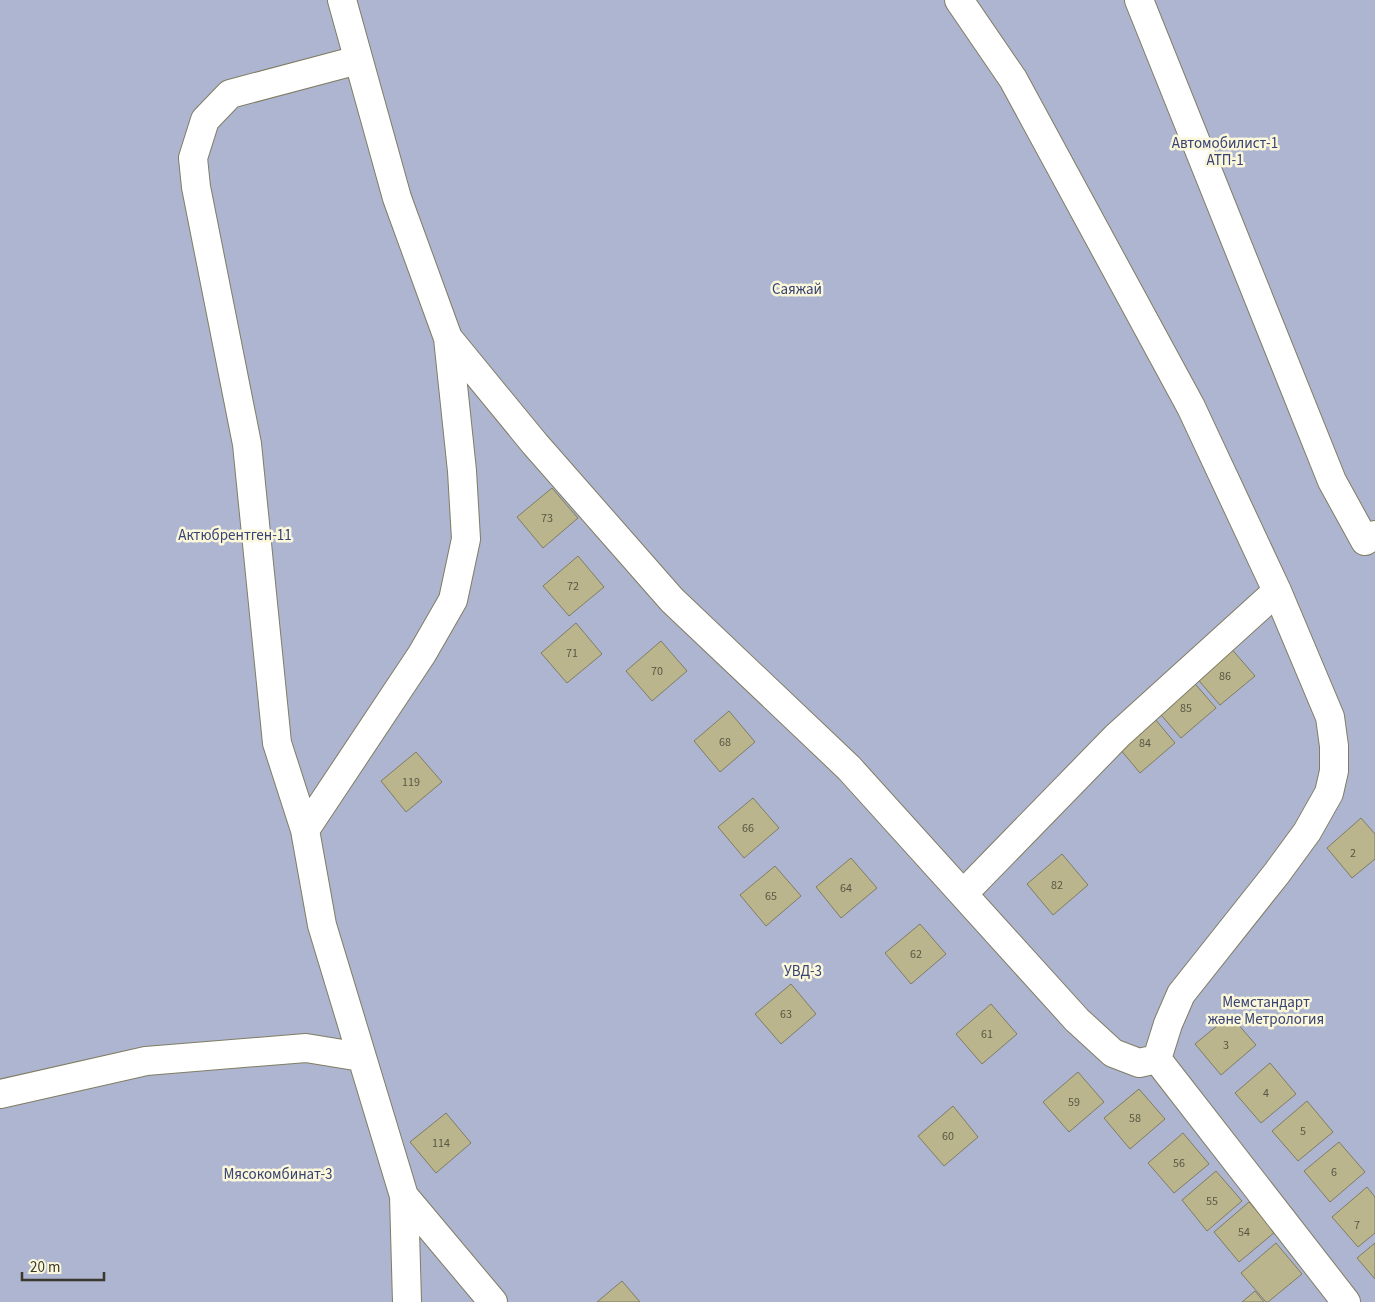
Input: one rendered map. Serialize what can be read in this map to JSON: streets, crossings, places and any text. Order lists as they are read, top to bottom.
{
  "parks": [
    "Автомобилист-1 АТП-1",
    "Саяжай",
    "Актюбрентген-11",
    "УВД-3",
    "Мемстандарт және Метрология",
    "Мясокомбинат-3"
  ],
  "house_numbers": [
    "73",
    "72",
    "71",
    "70",
    "86",
    "85",
    "68",
    "84",
    "119",
    "66",
    "2",
    "82",
    "64",
    "65",
    "62",
    "63",
    "61",
    "3",
    "4",
    "59",
    "58",
    "5",
    "60",
    "114",
    "56",
    "6",
    "55",
    "7",
    "54"
  ],
  "scale_bar": "20 m"
}
